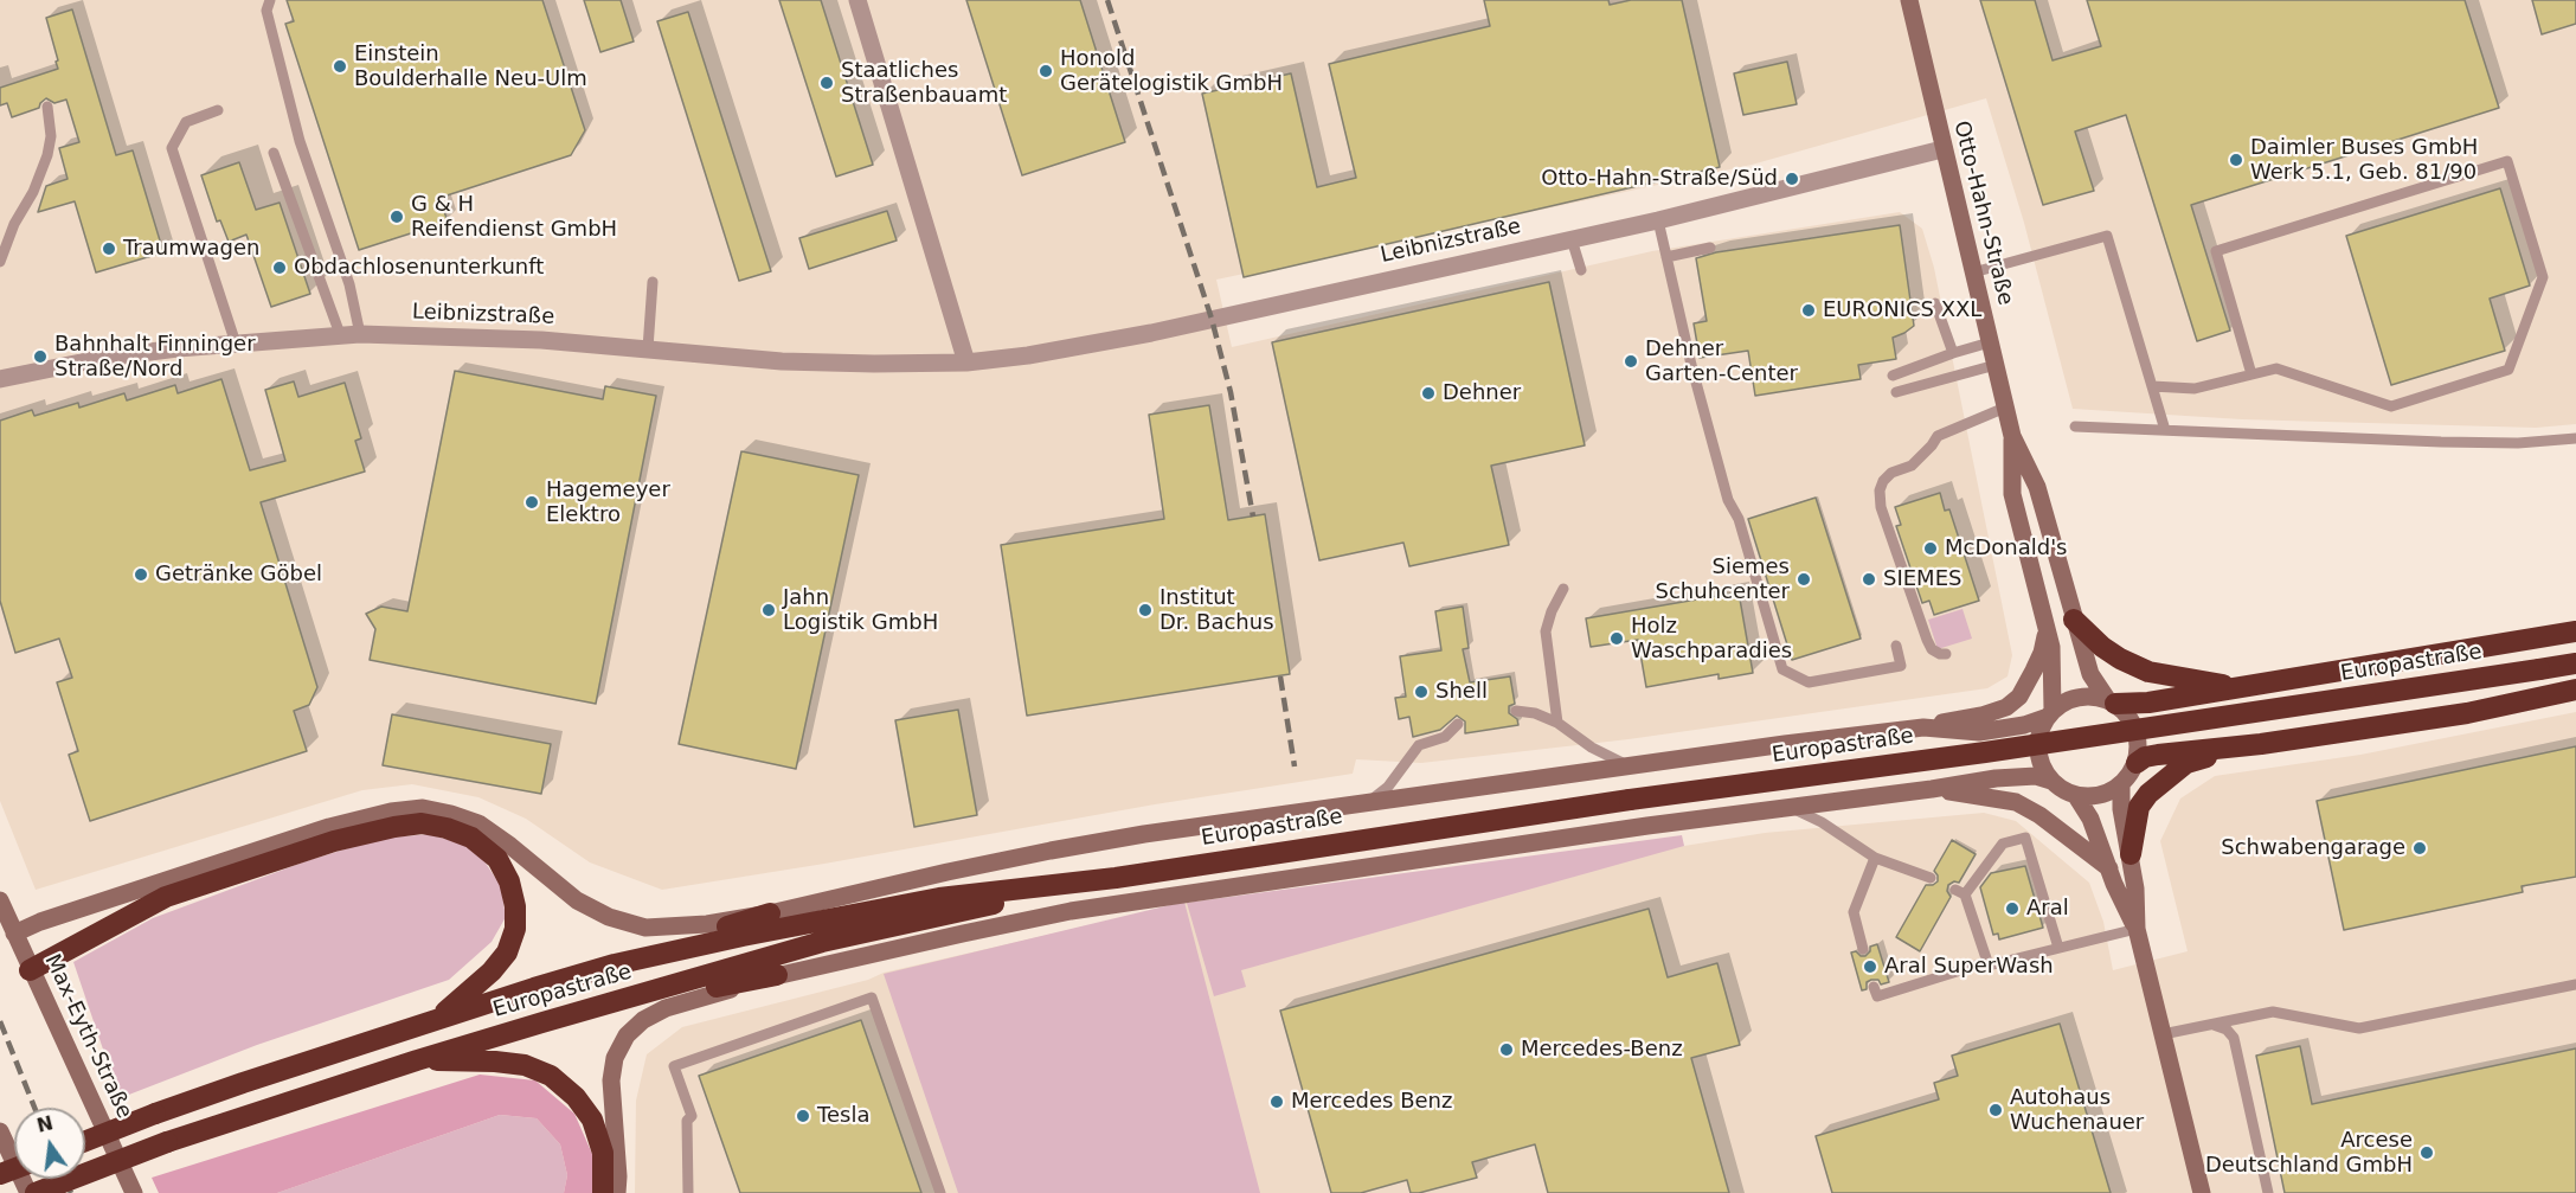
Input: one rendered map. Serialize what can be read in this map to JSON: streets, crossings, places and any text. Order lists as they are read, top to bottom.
{
  "streets": {
    "highway": ["Europastraße"],
    "street": ["Otto-Hahn-Straße", "Leibnizstraße", "Max-Eyth-Straße"]
  },
  "crossings": [
    ["Otto-Hahn-Straße", "Leibnizstraße"],
    ["Otto-Hahn-Straße", "Europastraße"],
    ["Europastraße", "Max-Eyth-Straße"]
  ],
  "places": [
    "Einstein Boulderhalle Neu-Ulm",
    "Honold Gerätelogistik GmbH",
    "Staatliches Straßenbauamt",
    "Daimler Buses GmbH Werk 5.1, Geb. 81/90",
    "Otto-Hahn-Straße/Süd",
    "G & H Reifendienst GmbH",
    "Traumwagen",
    "Obdachlosenunterkunft",
    "EURONICS XXL",
    "Bahnhalt Finninger Straße/Nord",
    "Dehner Garten-Center",
    "Dehner",
    "Hagemeyer Elektro",
    "McDonald's",
    "Getränke Göbel",
    "Siemes Schuhcenter",
    "SIEMES",
    "Jahn Logistik GmbH",
    "Institut Dr. Bachus",
    "Holz Waschparadies",
    "Shell",
    "Schwabengarage",
    "Aral",
    "Aral SuperWash",
    "Mercedes-Benz",
    "Mercedes Benz",
    "Autohaus Wuchenauer",
    "Tesla",
    "Arcese Deutschland GmbH"
  ],
  "north": "top"
}
